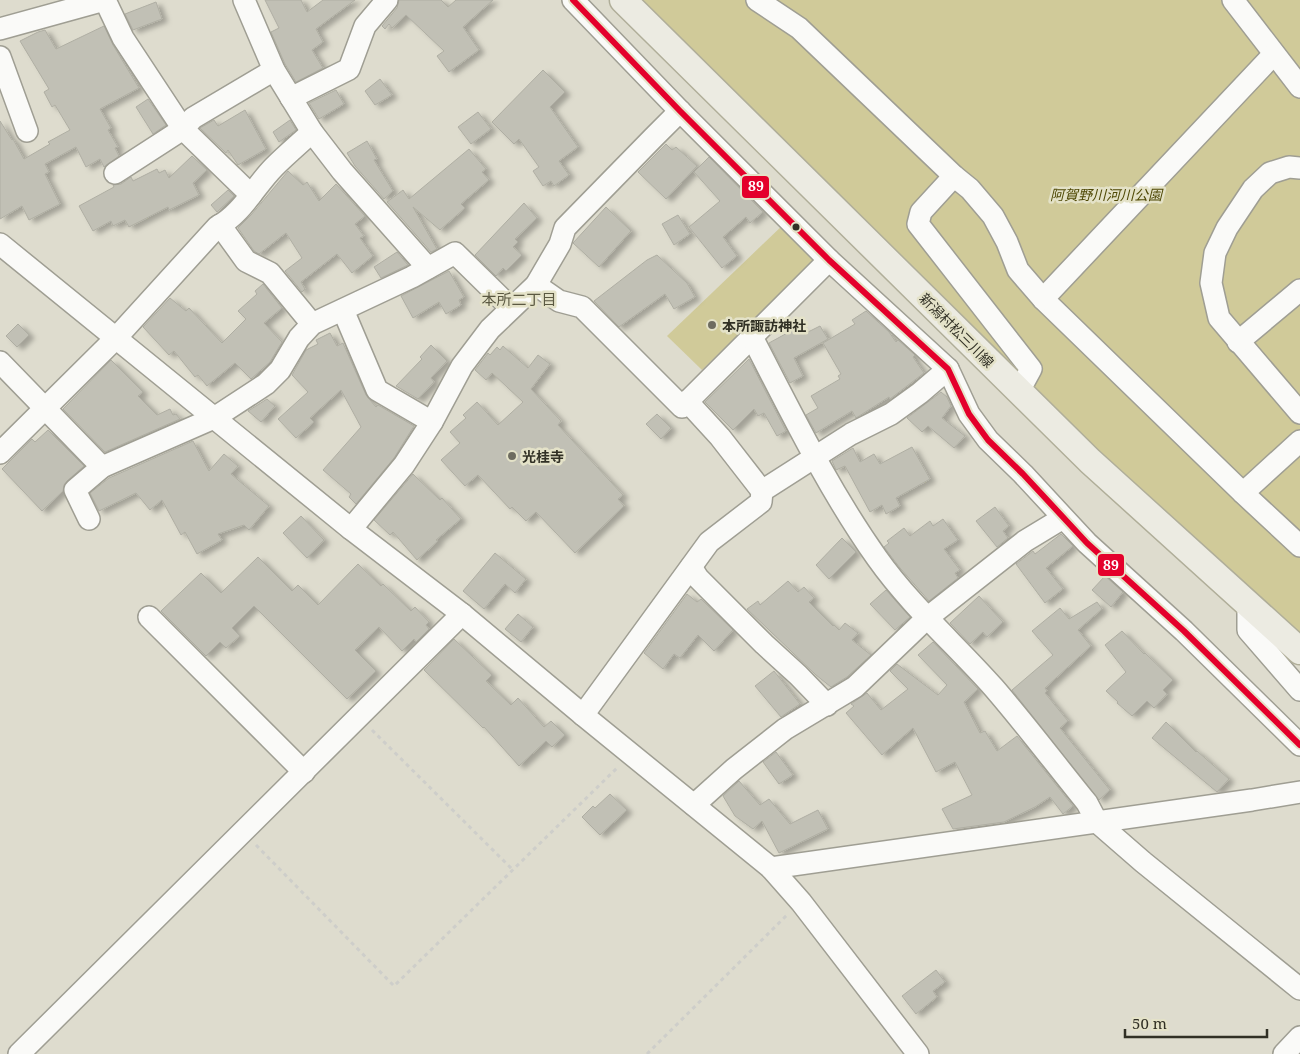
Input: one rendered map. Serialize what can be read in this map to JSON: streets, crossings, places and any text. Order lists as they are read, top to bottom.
{
  "streets": {
    "main road": ["新潟村松三川線"]
  },
  "districts": ["本所二丁目"],
  "parks": ["阿賀野川河川公園"],
  "places": ["本所諏訪神社", "光桂寺"],
  "lines": ["transit line 89"],
  "scale_bar": "50 m"
}
